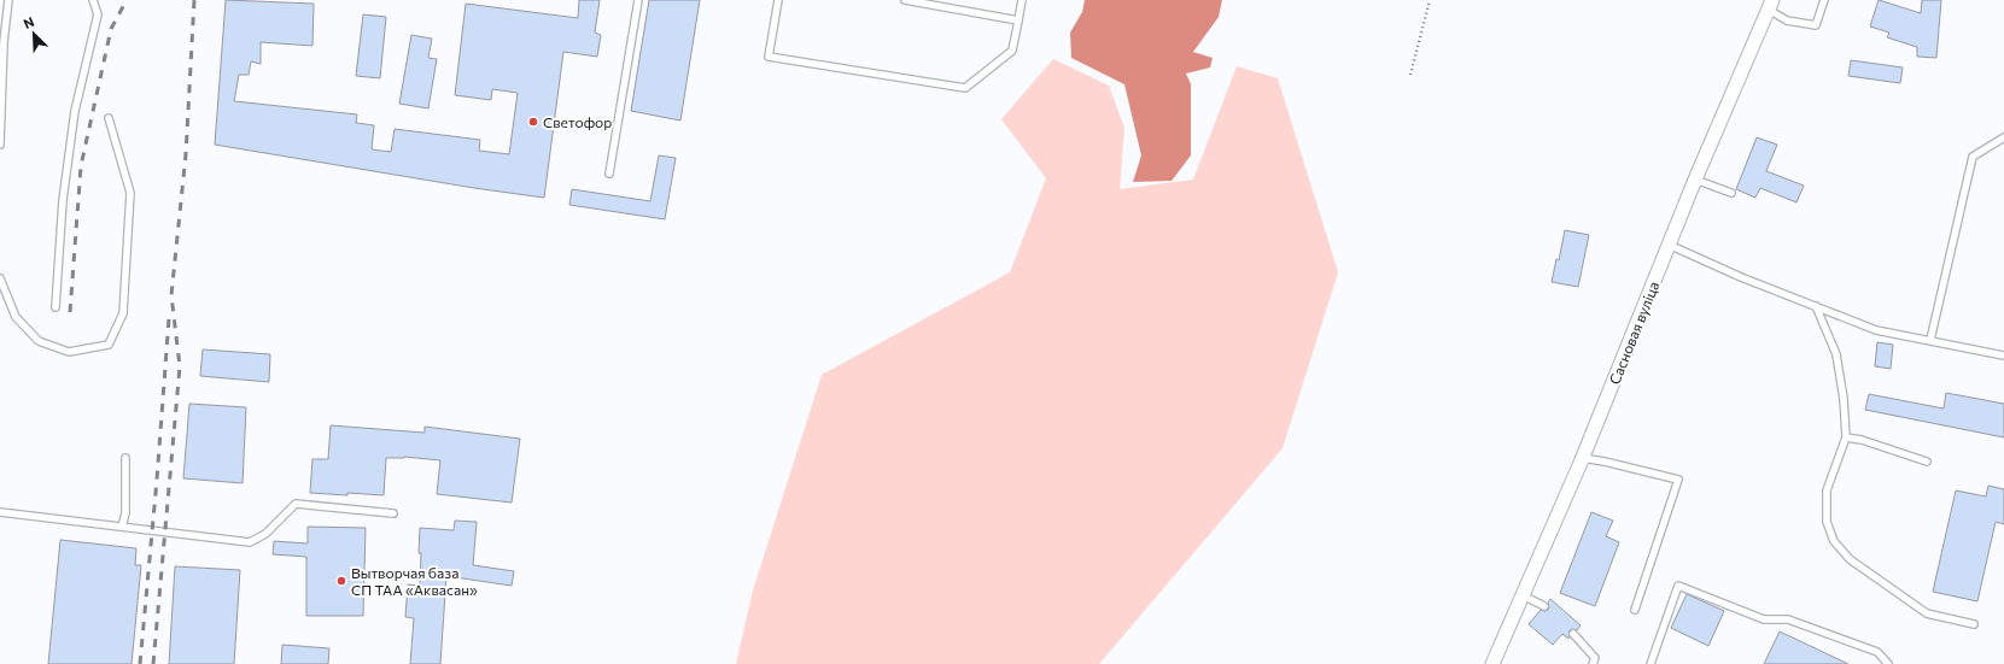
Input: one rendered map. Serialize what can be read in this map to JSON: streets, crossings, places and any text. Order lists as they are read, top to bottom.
{
  "streets": {
    "street": ["Сасновая вуліца"]
  },
  "places": ["Светофор", "Вытворчая база СП ТАА «Аквасан»"],
  "north": "top left"
}
